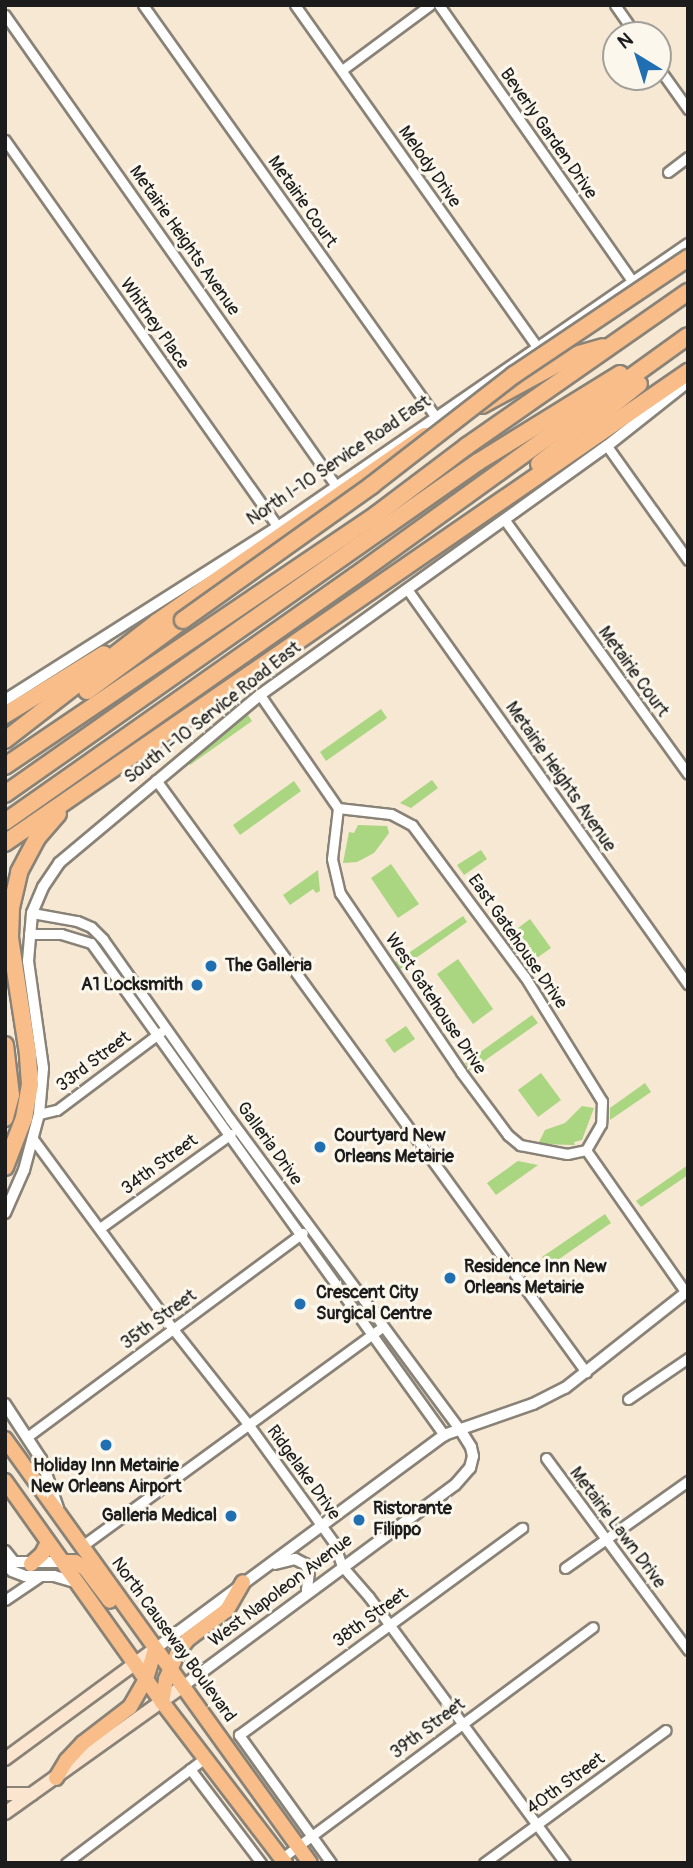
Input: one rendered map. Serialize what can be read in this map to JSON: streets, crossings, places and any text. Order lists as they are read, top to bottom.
{
  "streets": {
    "highway": ["North Causeway Boulevard"],
    "main road": ["West Napoleon Avenue"],
    "street": [
      "Beverly Garden Drive",
      "Melody Drive",
      "Metairie Court",
      "Metairie Heights Avenue",
      "Whitney Place",
      "North I-10 Service Road East",
      "South I-10 Service Road East",
      "East Gatehouse Drive",
      "West Gatehouse Drive",
      "33rd Street",
      "Galleria Drive",
      "34th Street",
      "35th Street",
      "Ridgelake Drive",
      "Metairie Lawn Drive",
      "38th Street",
      "39th Street",
      "40th Street"
    ]
  },
  "crossings": [
    ["Beverly Garden Drive", "North I-10 Service Road East"],
    ["Melody Drive", "North I-10 Service Road East"],
    ["Metairie Court", "North I-10 Service Road East"],
    ["Metairie Court", "South I-10 Service Road East"],
    ["Metairie Heights Avenue", "North I-10 Service Road East"],
    ["Metairie Heights Avenue", "South I-10 Service Road East"],
    ["Whitney Place", "North I-10 Service Road East"],
    ["South I-10 Service Road East", "33rd Street"],
    ["South I-10 Service Road East", "Galleria Drive"],
    ["South I-10 Service Road East", "Ridgelake Drive"],
    ["East Gatehouse Drive", "West Gatehouse Drive"],
    ["33rd Street", "Galleria Drive"],
    ["Galleria Drive", "34th Street"],
    ["Galleria Drive", "35th Street"],
    ["Galleria Drive", "West Napoleon Avenue"],
    ["34th Street", "Ridgelake Drive"],
    ["35th Street", "Ridgelake Drive"],
    ["Ridgelake Drive", "West Napoleon Avenue"],
    ["Ridgelake Drive", "38th Street"],
    ["Ridgelake Drive", "39th Street"],
    ["Ridgelake Drive", "40th Street"],
    ["West Napoleon Avenue", "North Causeway Boulevard"],
    ["38th Street", "North Causeway Boulevard"],
    ["North Causeway Boulevard", "39th Street"]
  ],
  "places": [
    "The Galleria",
    "A1 Locksmith",
    "Courtyard New Orleans Metairie",
    "Residence Inn New Orleans Metairie",
    "Crescent City Surgical Centre",
    "Holiday Inn Metairie New Orleans Airport",
    "Galleria Medical",
    "Ristorante Filippo"
  ],
  "north": "top left"
}
